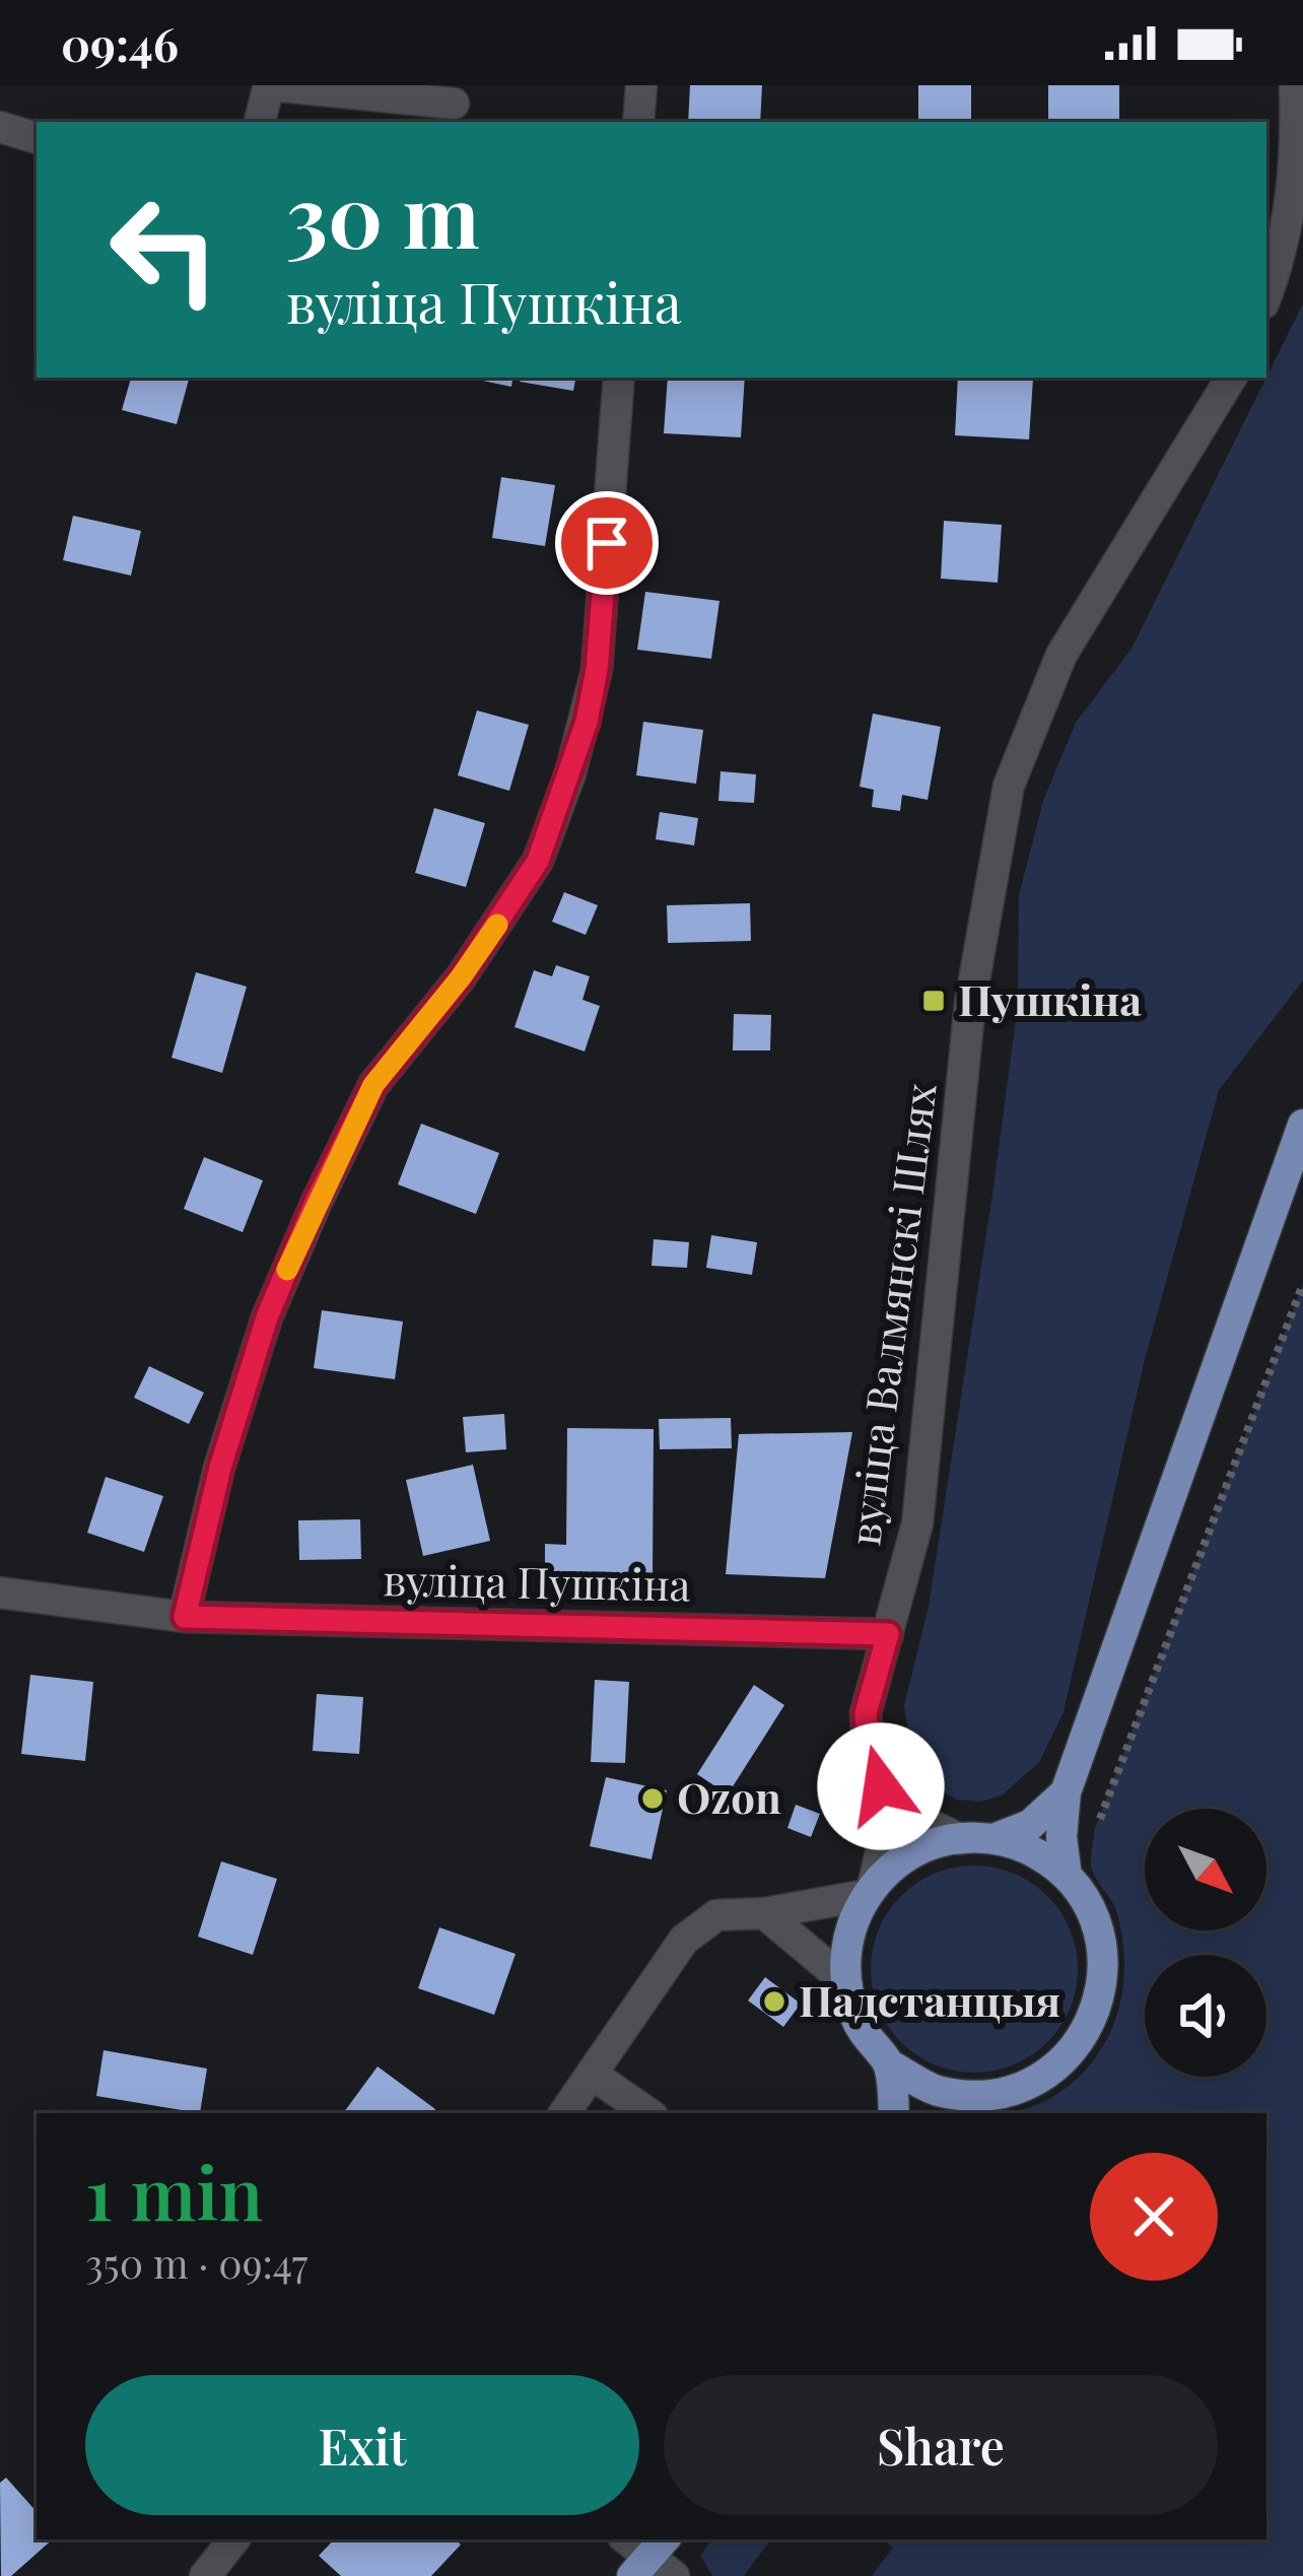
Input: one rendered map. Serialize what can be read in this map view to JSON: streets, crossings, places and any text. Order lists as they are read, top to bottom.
{
  "streets": {
    "main road": ["вуліца Валмянскі Шлях"],
    "street": ["вуліца Пушкіна"]
  },
  "crossings": [
    ["вуліца Валмянскі Шлях", "вуліца Пушкіна"]
  ],
  "places": {
    "transit": ["Пушкіна"],
    "other": ["Ozon", "Падстанцыя"]
  },
  "north": "bottom right",
  "page": {
    "status": "09:46",
    "turn": ["30 m", "вуліца Пушкіна"],
    "heading": ["1 min", "350 m · 09:47"],
    "buttons": ["Exit", "Share"]
  }
}
